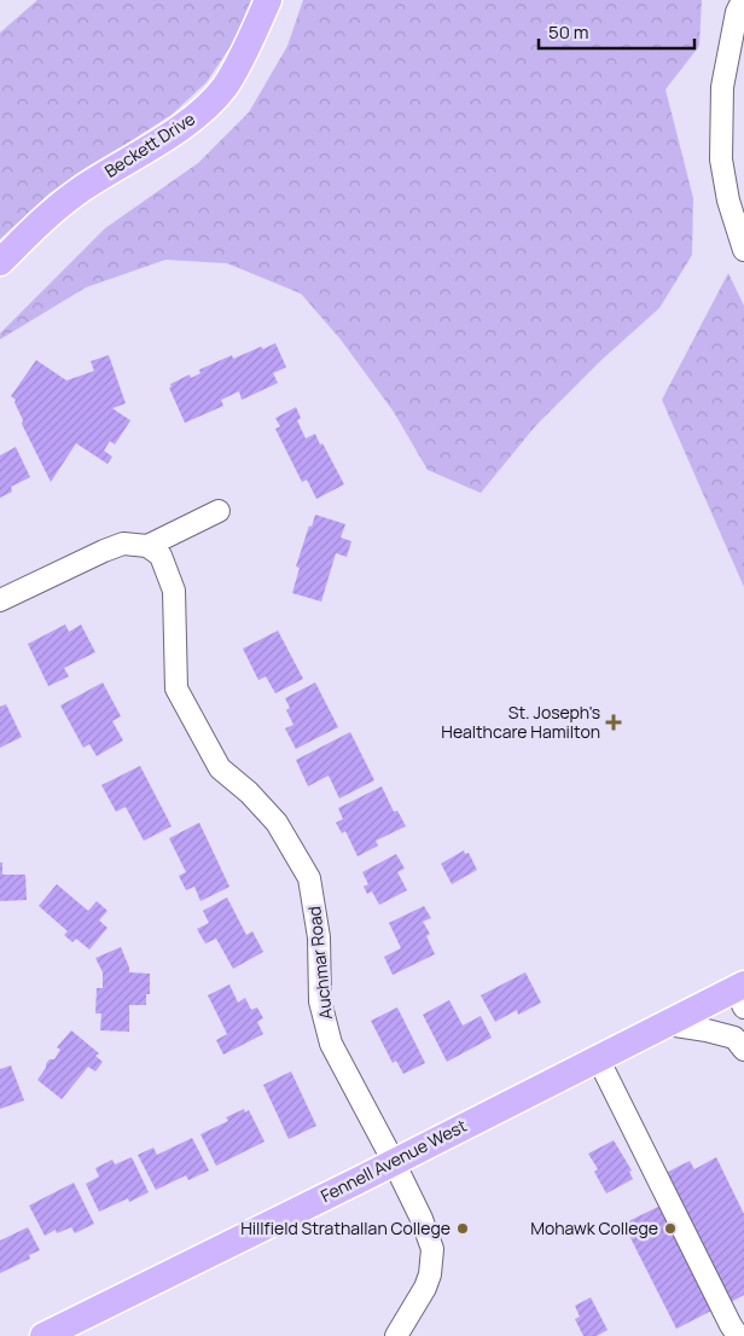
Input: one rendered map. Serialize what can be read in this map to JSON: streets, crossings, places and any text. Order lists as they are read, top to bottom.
{
  "streets": {
    "main road": ["Beckett Drive", "Fennell Avenue West"],
    "street": ["Auchmar Road"]
  },
  "crossings": [
    ["Auchmar Road", "Fennell Avenue West"]
  ],
  "places": {
    "health": ["St. Joseph's Healthcare Hamilton"],
    "other": ["Hillfield Strathallan College", "Mohawk College"]
  },
  "scale_bar": "50 m"
}
